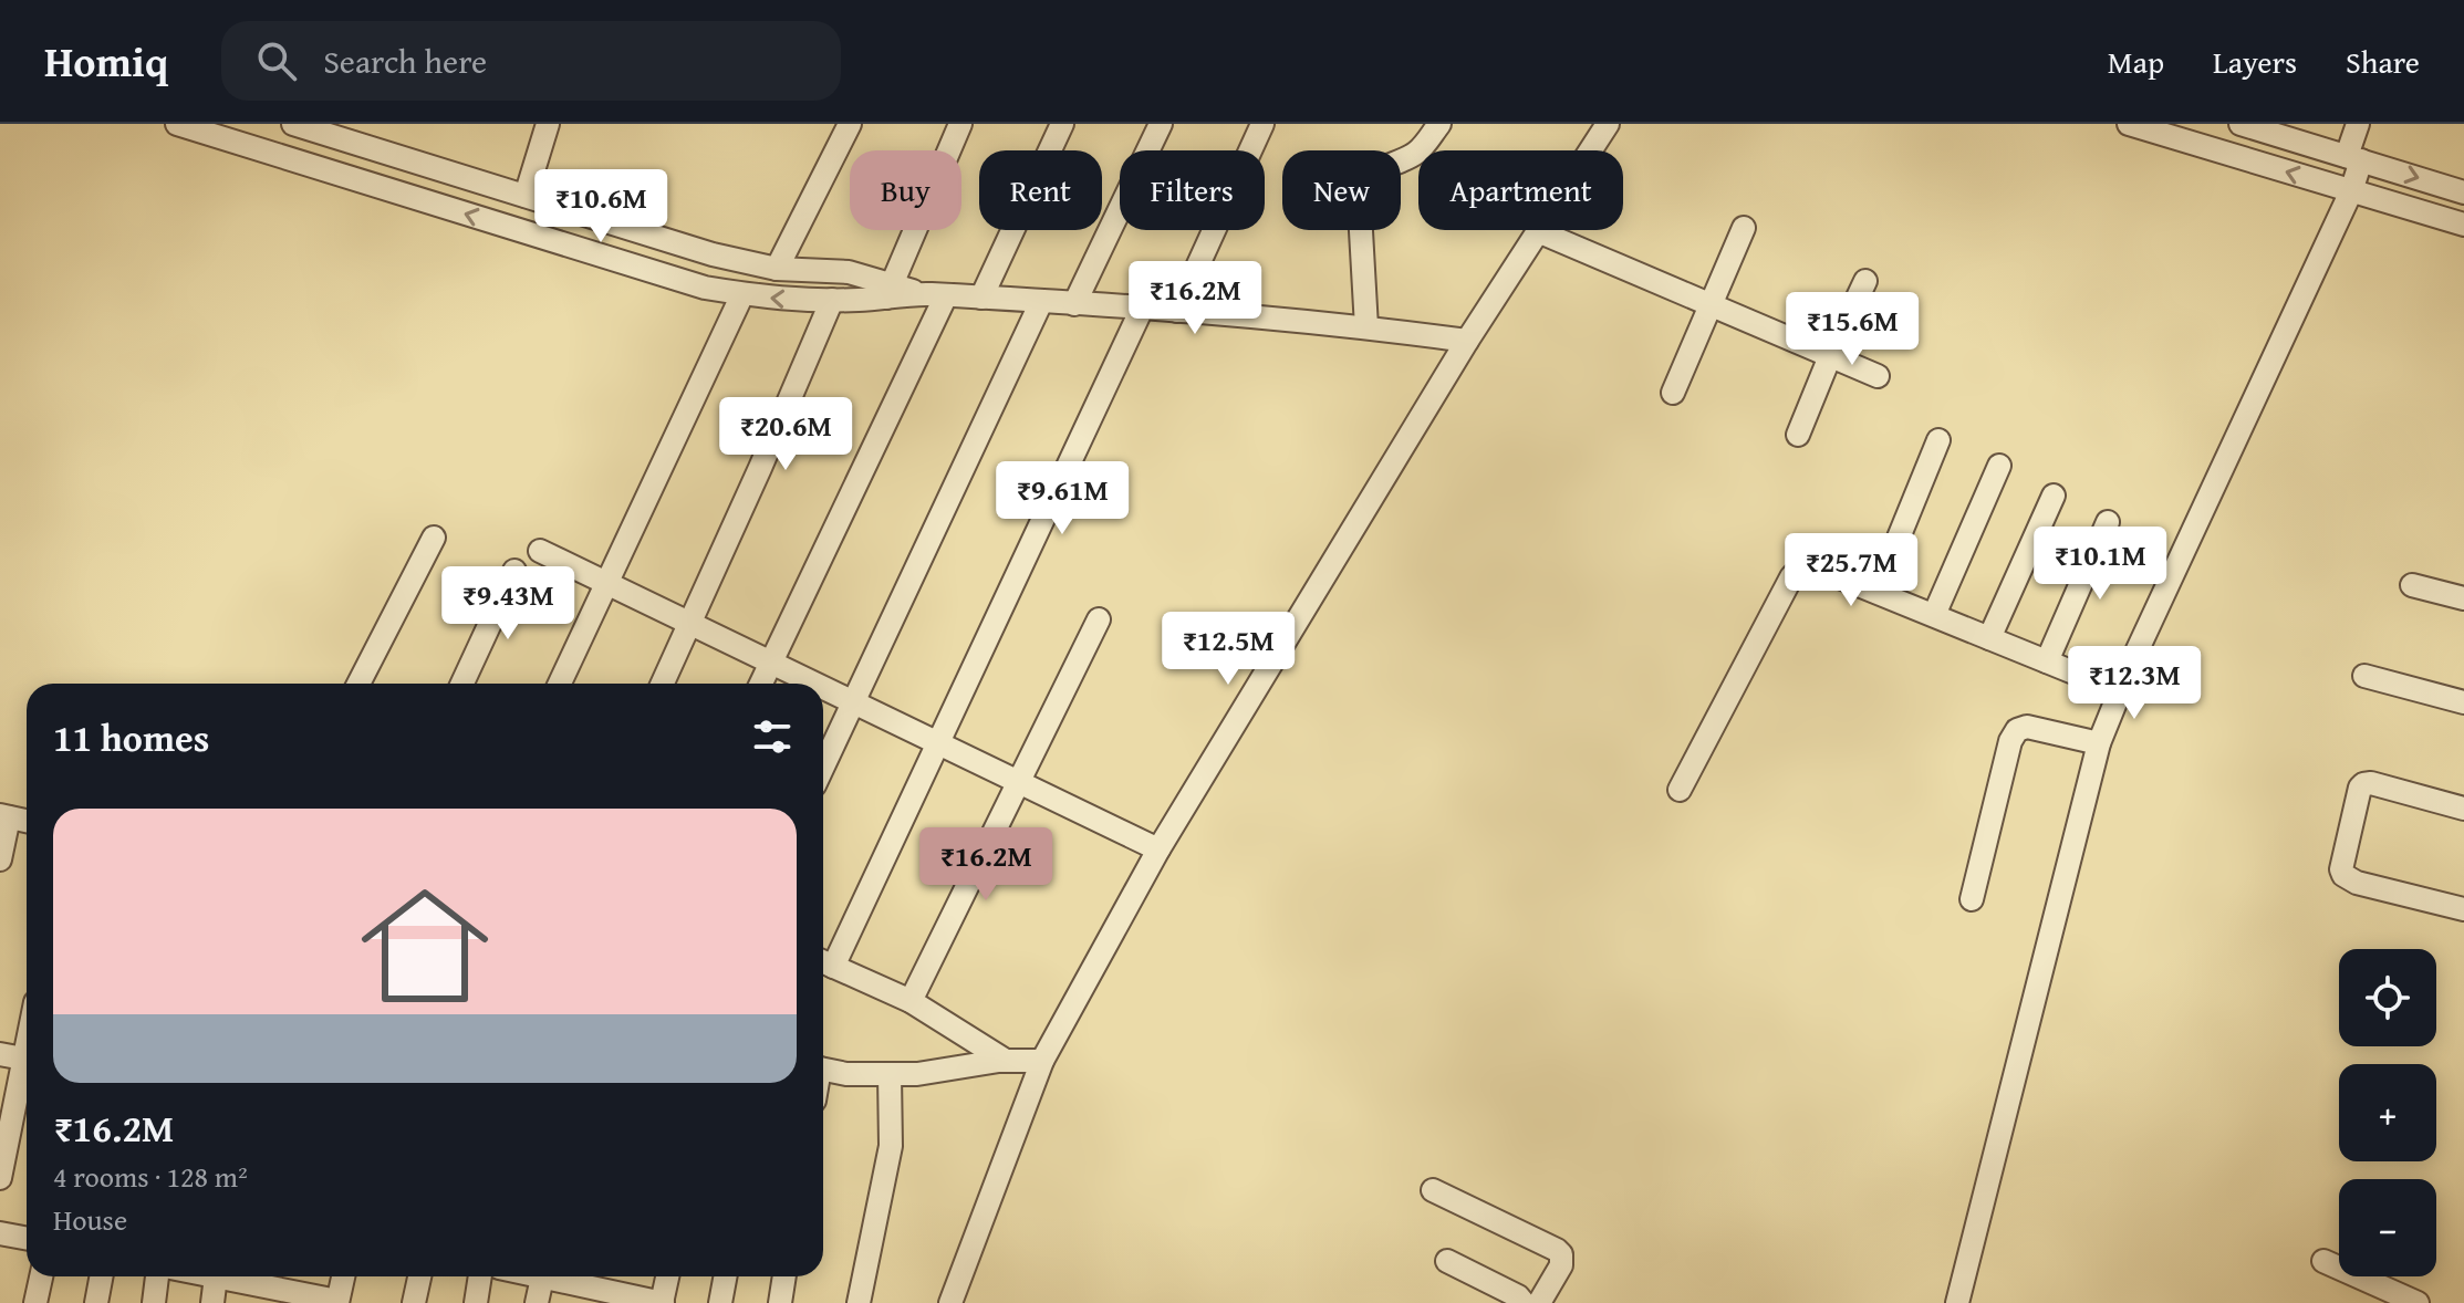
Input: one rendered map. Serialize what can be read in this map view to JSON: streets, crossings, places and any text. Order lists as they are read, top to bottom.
{
  "page": {
    "header": "Homiq",
    "search": "Search here",
    "nav": ["Map", "Layers", "Share"],
    "chip": [
      "Buy",
      "Rent",
      "Filters",
      "New",
      "Apartment"
    ],
    "price": [
      "₹10.6M",
      "₹16.2M",
      "₹15.6M",
      "₹20.6M",
      "₹9.61M",
      "₹10.1M",
      "₹25.7M",
      "₹9.43M",
      "₹12.5M",
      "₹12.3M",
      "₹16.2M"
    ],
    "heading": "11 homes",
    "list": [
      {
        "name": "₹16.2M",
        "note": "4 rooms · 128 m² · House"
      }
    ],
    "map_buttons": ["+", "−"]
  }
}
